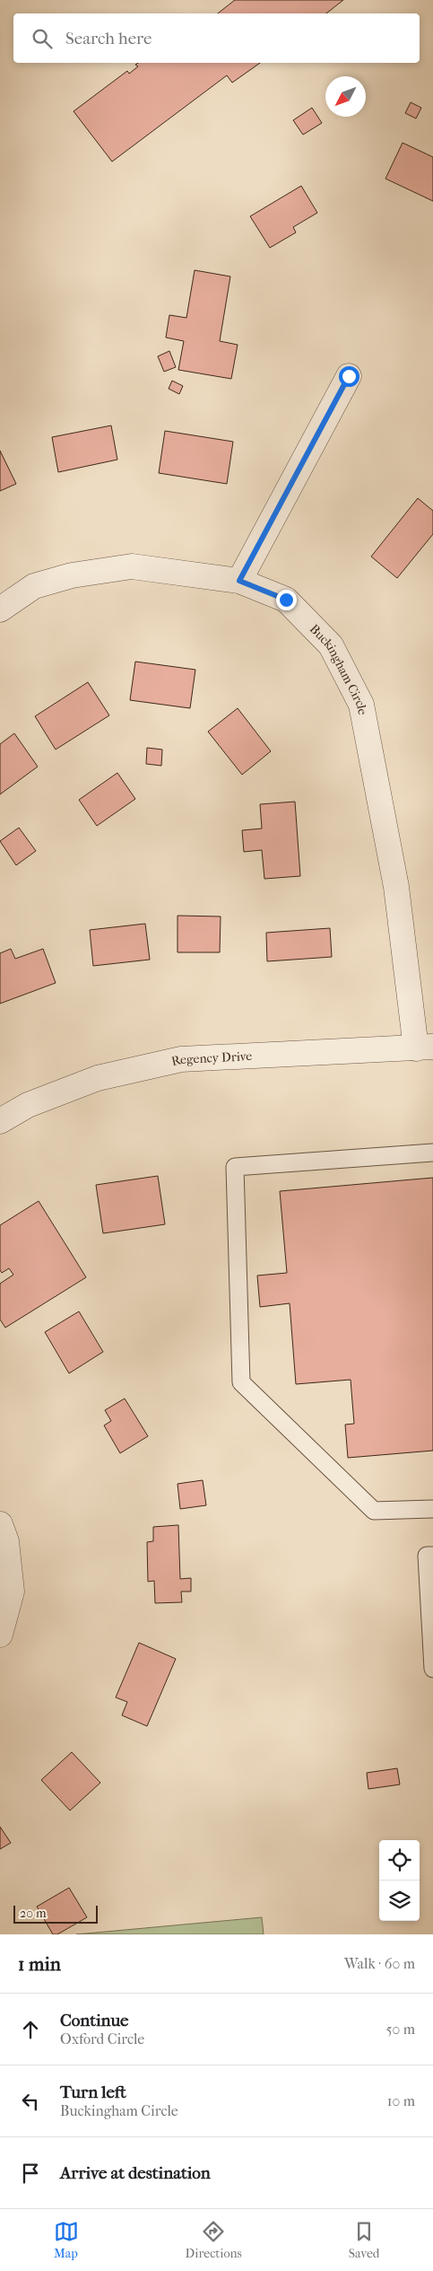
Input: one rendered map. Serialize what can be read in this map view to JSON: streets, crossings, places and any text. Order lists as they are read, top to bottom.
{
  "streets": {
    "street": ["Buckingham Circle", "Regency Drive"]
  },
  "crossings": [
    ["Buckingham Circle", "Regency Drive"]
  ],
  "scale_bar": "20 m",
  "north": "bottom left",
  "page": {
    "search": "Search here",
    "scale": "20 m",
    "heading": ["1 min", "Walk · 60 m"],
    "list": [
      ["Continue", "Oxford Circle", "50 m"],
      ["Turn left", "Buckingham Circle", "10 m"],
      "Arrive at destination"
    ],
    "nav": ["Map", "Directions", "Saved"]
  }
}
